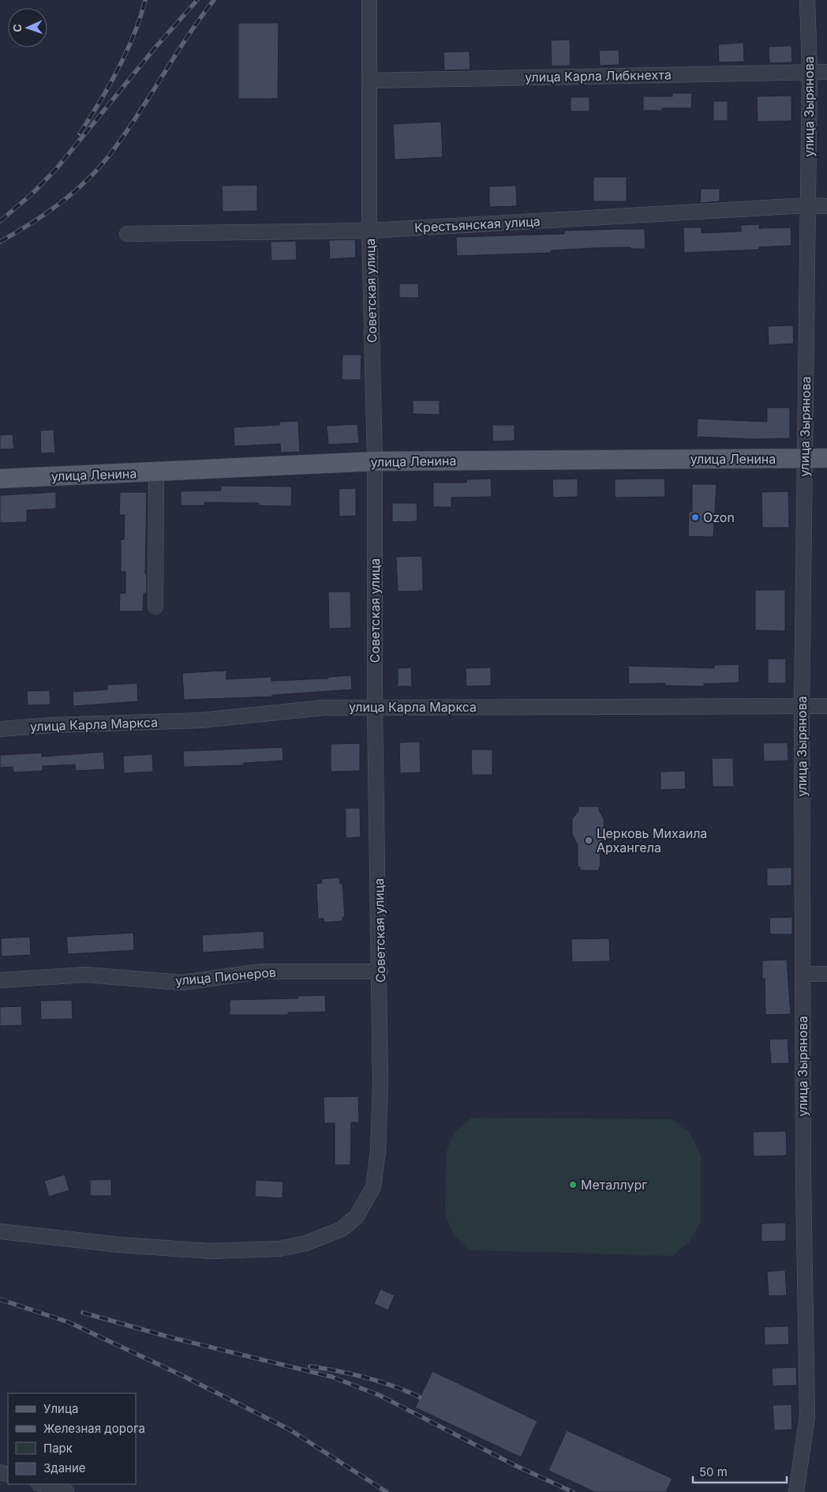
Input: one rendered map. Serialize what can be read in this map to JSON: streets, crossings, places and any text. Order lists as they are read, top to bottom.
{
  "streets": {
    "main road": ["улица Ленина"],
    "street": [
      "улица Карла Либкнехта",
      "улица Зырянова",
      "Крестьянская улица",
      "Советская улица",
      "улица Карла Маркса",
      "улица Пионеров"
    ]
  },
  "crossings": [
    ["улица Карла Либкнехта", "улица Зырянова"],
    ["улица Карла Либкнехта", "Советская улица"],
    ["улица Зырянова", "Крестьянская улица"],
    ["улица Зырянова", "улица Ленина"],
    ["улица Зырянова", "улица Карла Маркса"],
    ["Крестьянская улица", "Советская улица"],
    ["Советская улица", "улица Ленина"],
    ["Советская улица", "улица Карла Маркса"],
    ["Советская улица", "улица Пионеров"]
  ],
  "places": ["Ozon", "Церковь Михаила Архангела", "Металлург"],
  "legend": [
    "Улица",
    "Железная дорога",
    "Парк",
    "Здание"
  ],
  "scale_bar": "50 m",
  "north": "left"
}
